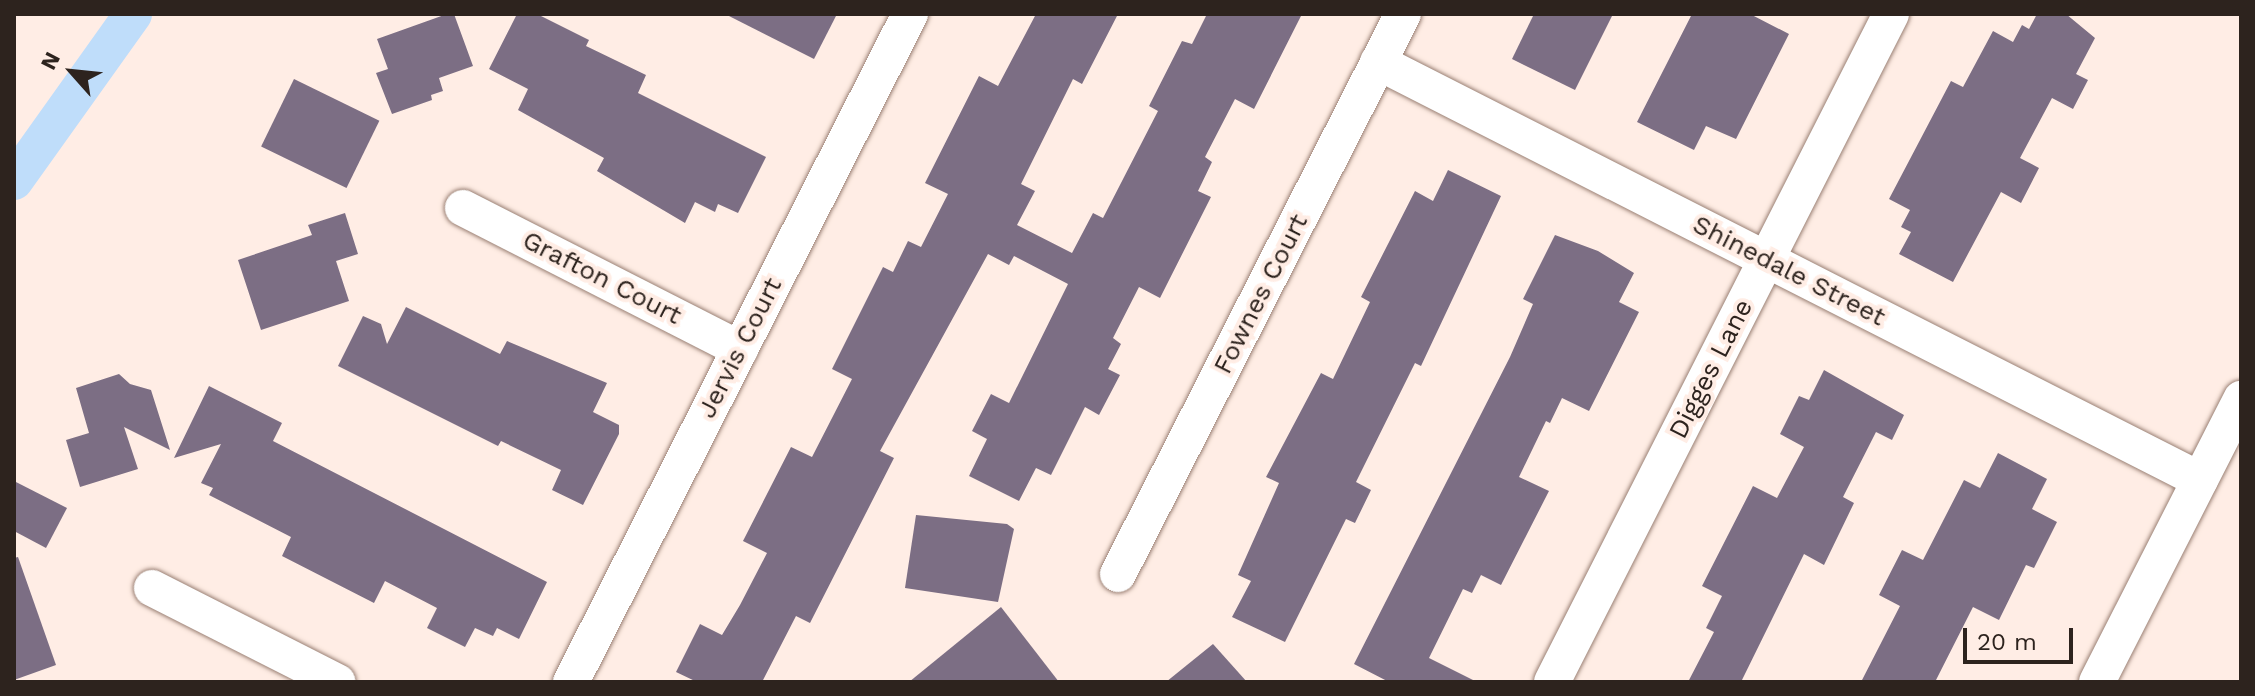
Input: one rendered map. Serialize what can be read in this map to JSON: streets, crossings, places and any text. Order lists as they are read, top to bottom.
{
  "streets": {
    "street": [
      "Shinedale Street",
      "Grafton Court",
      "Fownes Court",
      "Jervis Court",
      "Digges Lane"
    ]
  },
  "crossings": [
    ["Shinedale Street", "Fownes Court"],
    ["Shinedale Street", "Digges Lane"],
    ["Grafton Court", "Jervis Court"]
  ],
  "scale_bar": "20 m",
  "north": "top left"
}
